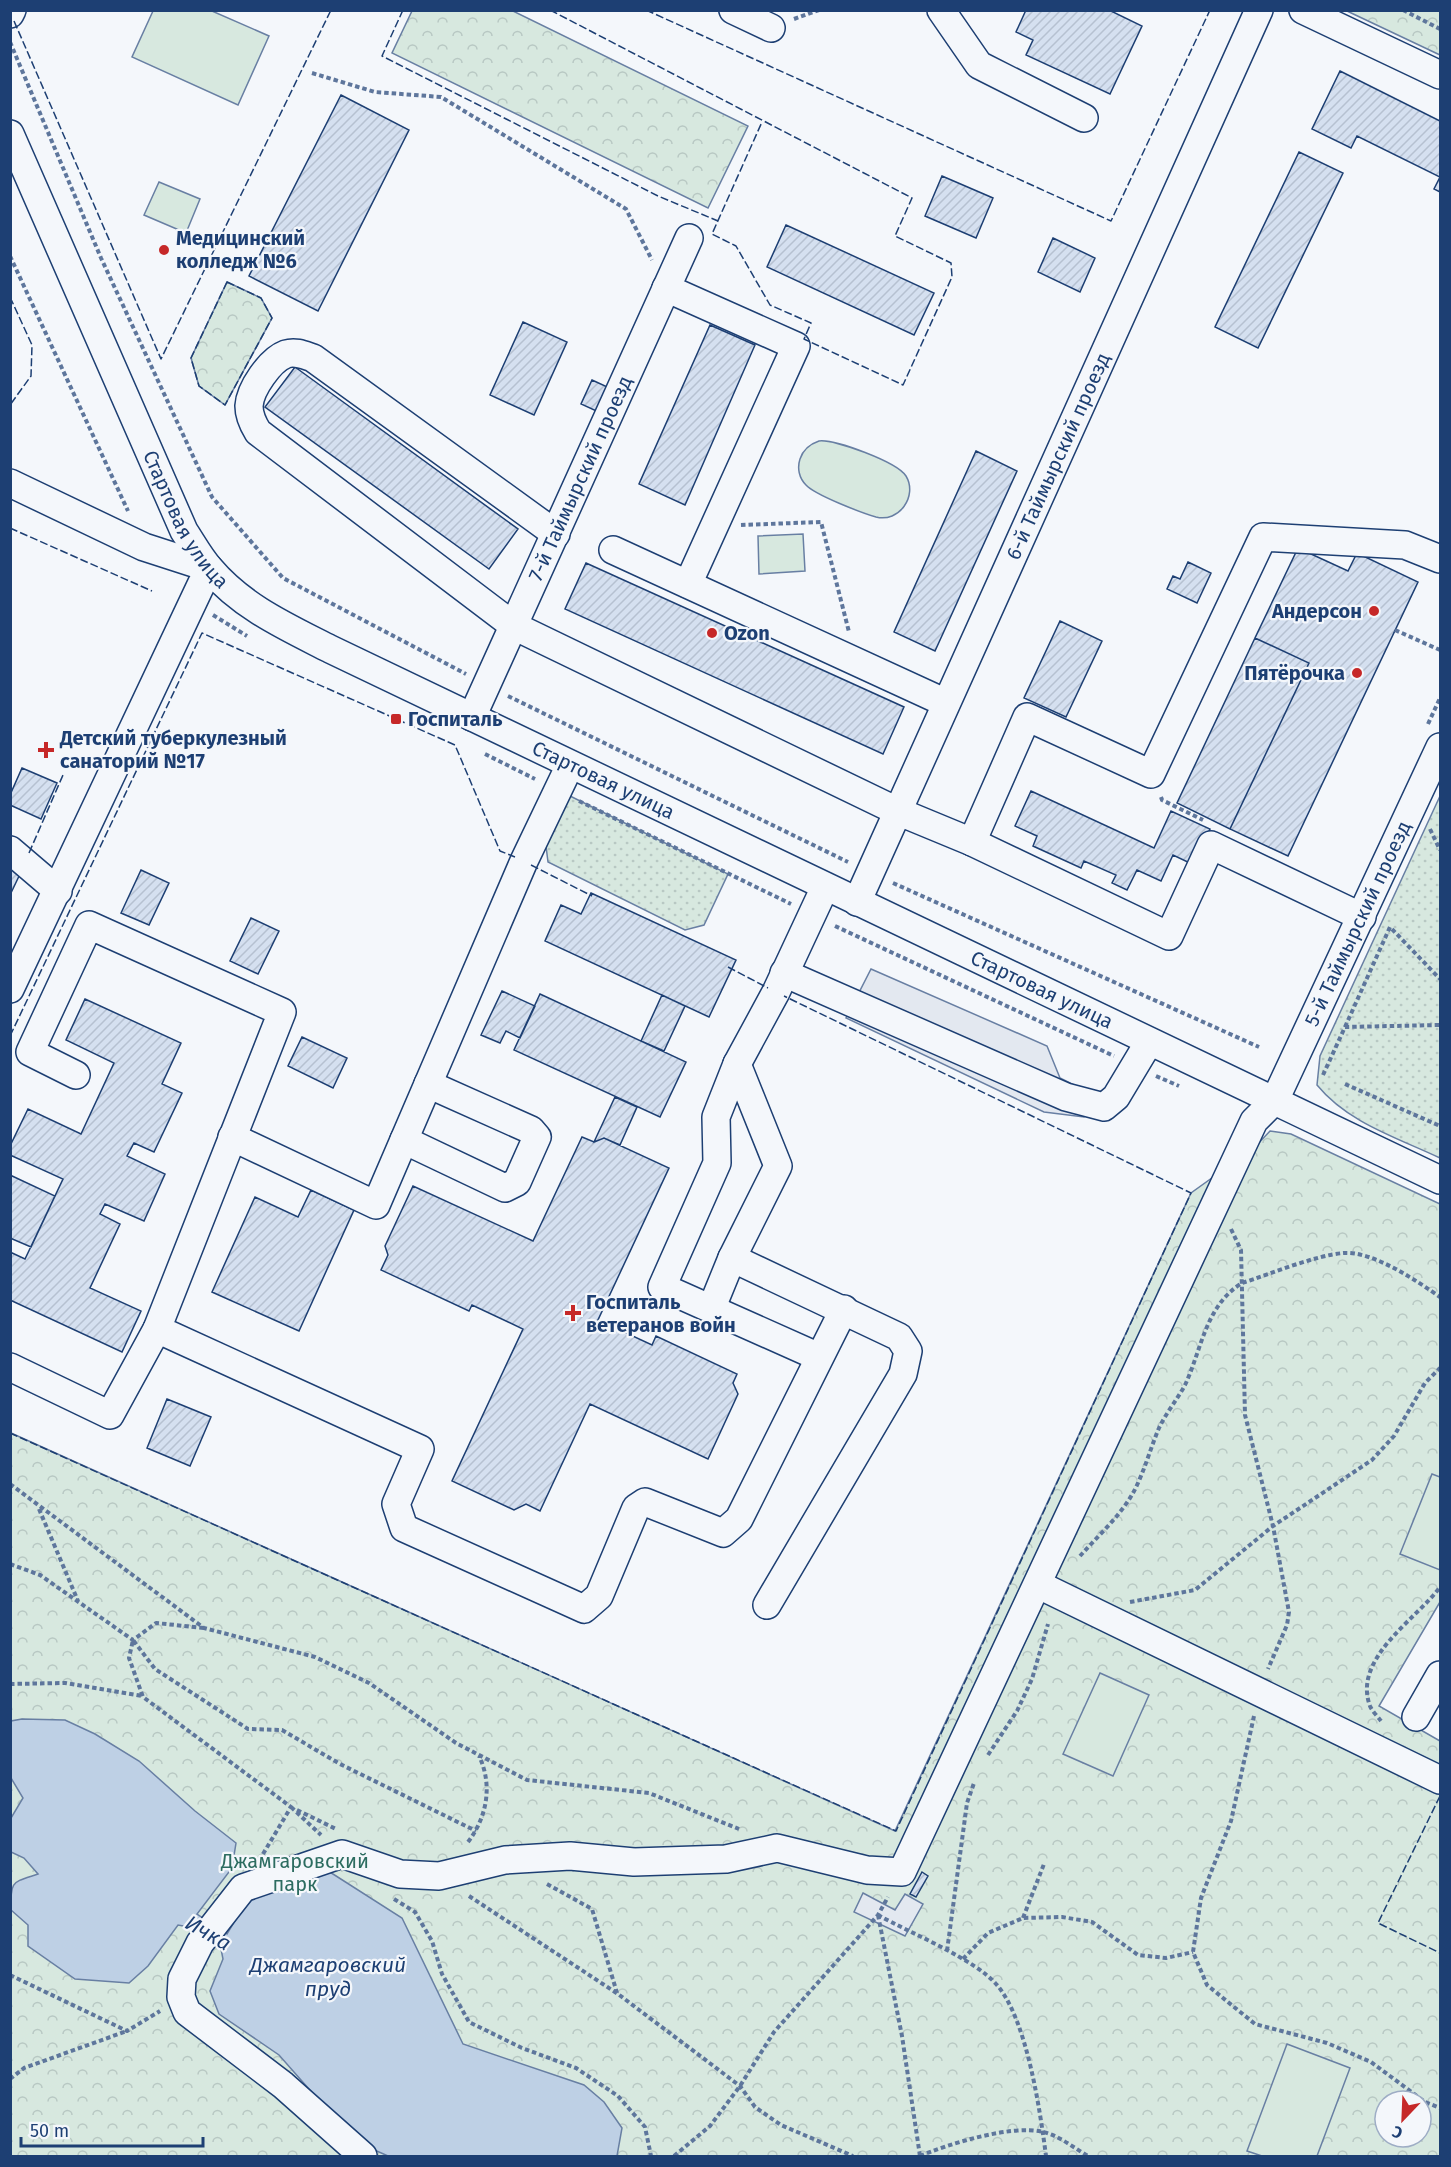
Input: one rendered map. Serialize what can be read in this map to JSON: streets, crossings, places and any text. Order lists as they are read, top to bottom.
{
  "streets": {
    "street": [
      "6-й Таймырский проезд",
      "7-й Таймырский проезд",
      "Стартовая улица",
      "5-й Таймырский проезд"
    ]
  },
  "crossings": [
    ["6-й Таймырский проезд", "Стартовая улица"],
    ["7-й Таймырский проезд", "Стартовая улица"],
    ["Стартовая улица", "5-й Таймырский проезд"]
  ],
  "water": ["Ичка", "Джамгаровский пруд"],
  "parks": ["Джамгаровский парк"],
  "places": {
    "other": [
      "Медицинский колледж №6",
      "Андерсон",
      "Ozon",
      "Пятёрочка"
    ],
    "transit": ["Госпиталь"],
    "health": ["Детский туберкулезный санаторий №17", "Госпиталь ветеранов войн"]
  },
  "scale_bar": "50 m",
  "north": "bottom left"
}
